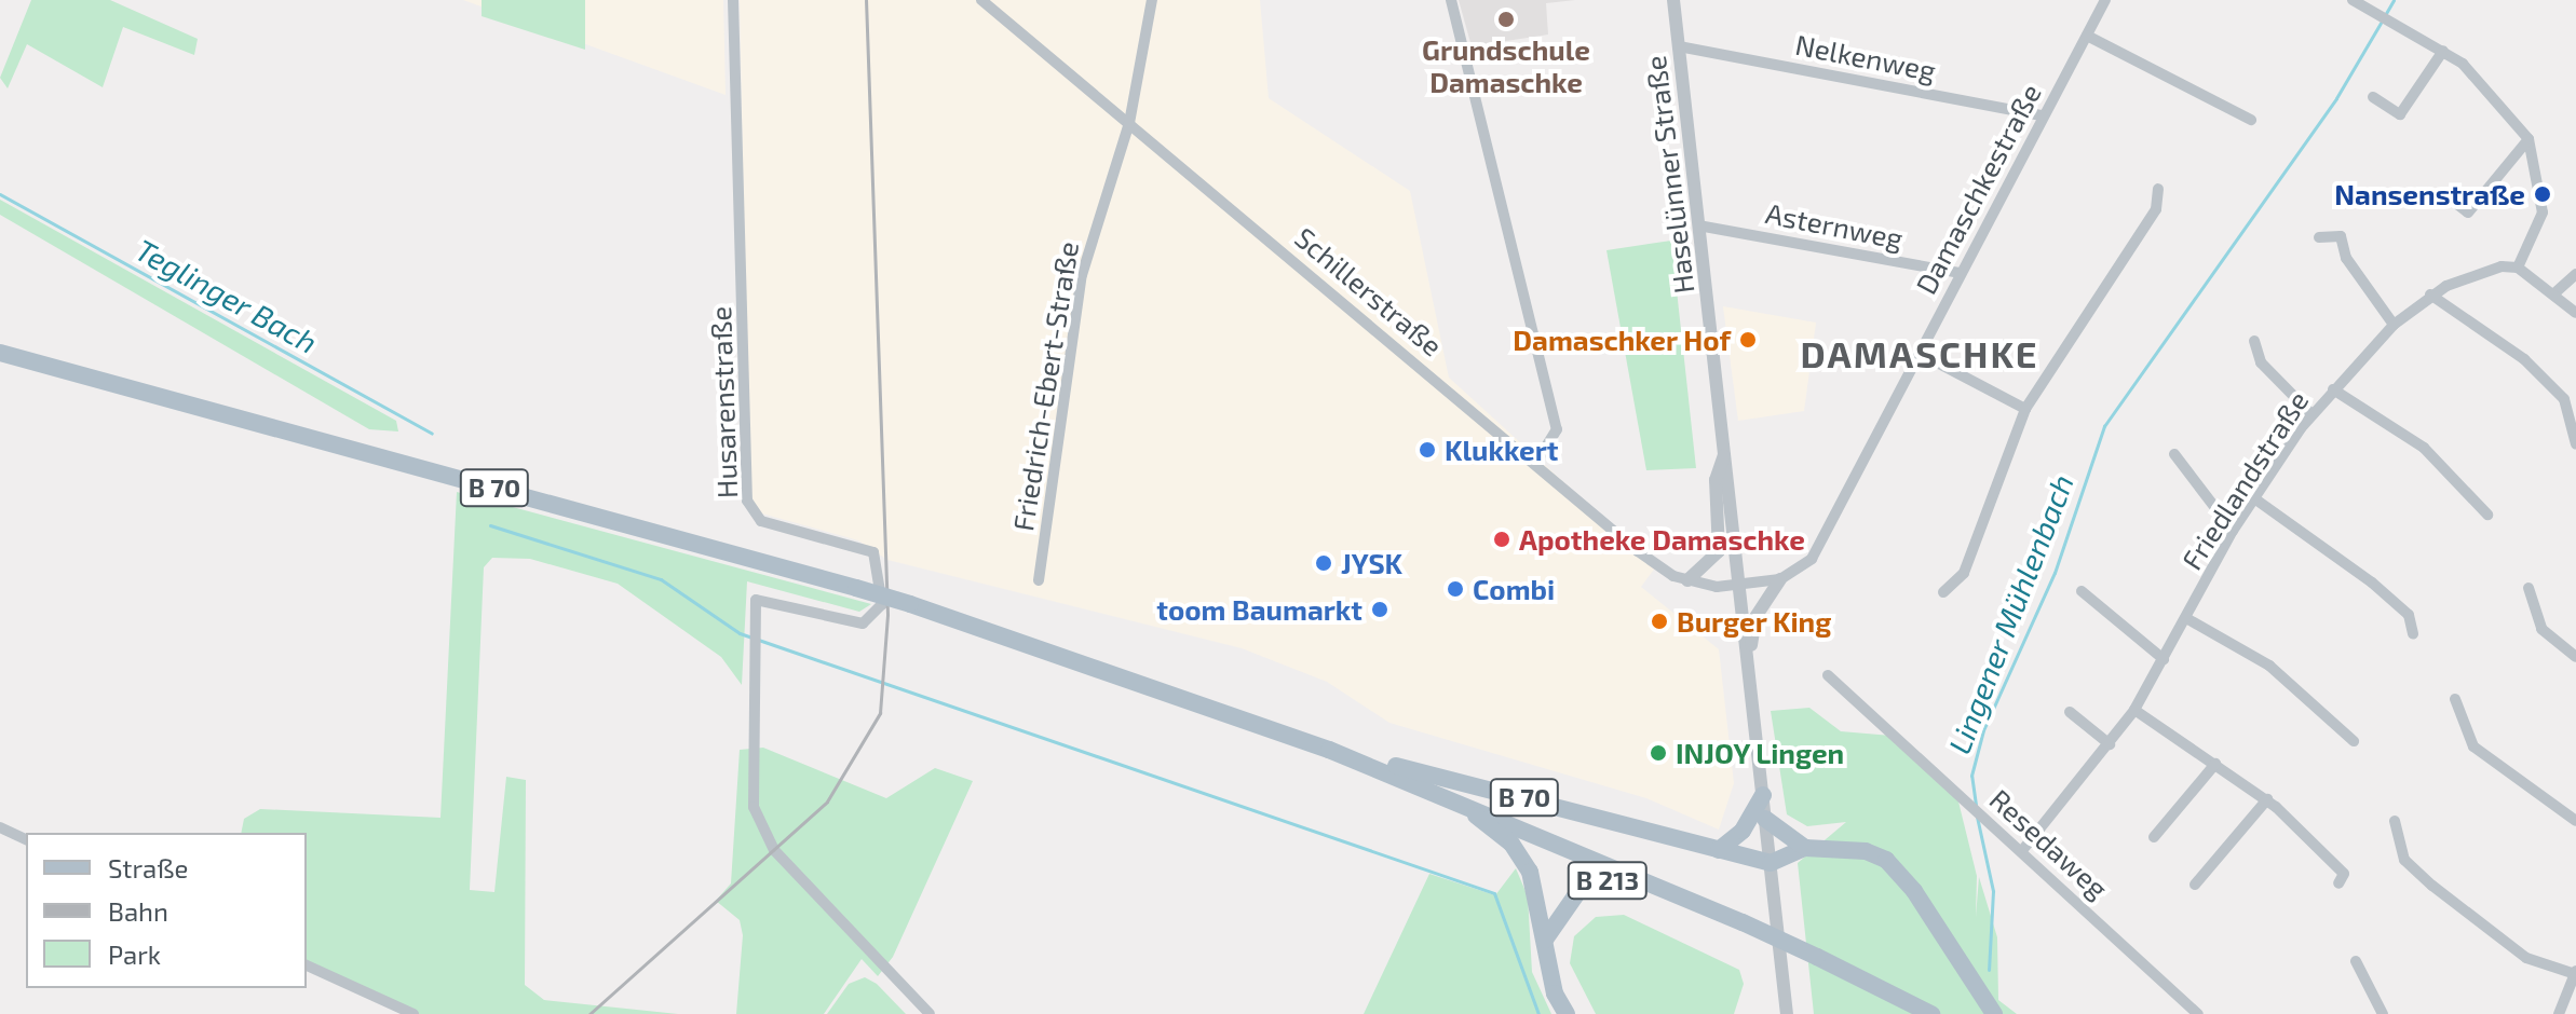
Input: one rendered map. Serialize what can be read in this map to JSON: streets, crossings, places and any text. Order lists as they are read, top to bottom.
{
  "streets": {
    "main road": ["B 70", "B 213"],
    "street": [
      "Nelkenweg",
      "Haselünner Straße",
      "Damaschkestraße",
      "Asternweg",
      "Schillerstraße",
      "Friedrich-Ebert-Straße",
      "Husarenstraße",
      "Friedlandstraße",
      "Resedaweg"
    ]
  },
  "crossings": [
    ["Nelkenweg", "Haselünner Straße"],
    ["Nelkenweg", "Damaschkestraße"],
    ["Haselünner Straße", "Damaschkestraße"],
    ["Haselünner Straße", "Asternweg"],
    ["Haselünner Straße", "Schillerstraße"],
    ["Haselünner Straße", "B 70"],
    ["Damaschkestraße", "Asternweg"],
    ["Damaschkestraße", "Schillerstraße"],
    ["Schillerstraße", "Friedrich-Ebert-Straße"],
    ["Friedlandstraße", "Resedaweg"],
    ["B 70", "B 213"]
  ],
  "districts": ["DAMASCHKE"],
  "water": ["Teglinger Bach", "Lingener Mühlenbach"],
  "places": [
    "Grundschule Damaschke",
    "Nansenstraße",
    "Damaschker Hof",
    "Klukkert",
    "Apotheke Damaschke",
    "JYSK",
    "Combi",
    "toom Baumarkt",
    "Burger King",
    "INJOY Lingen"
  ],
  "legend": ["Straße", "Bahn", "Park"]
}
